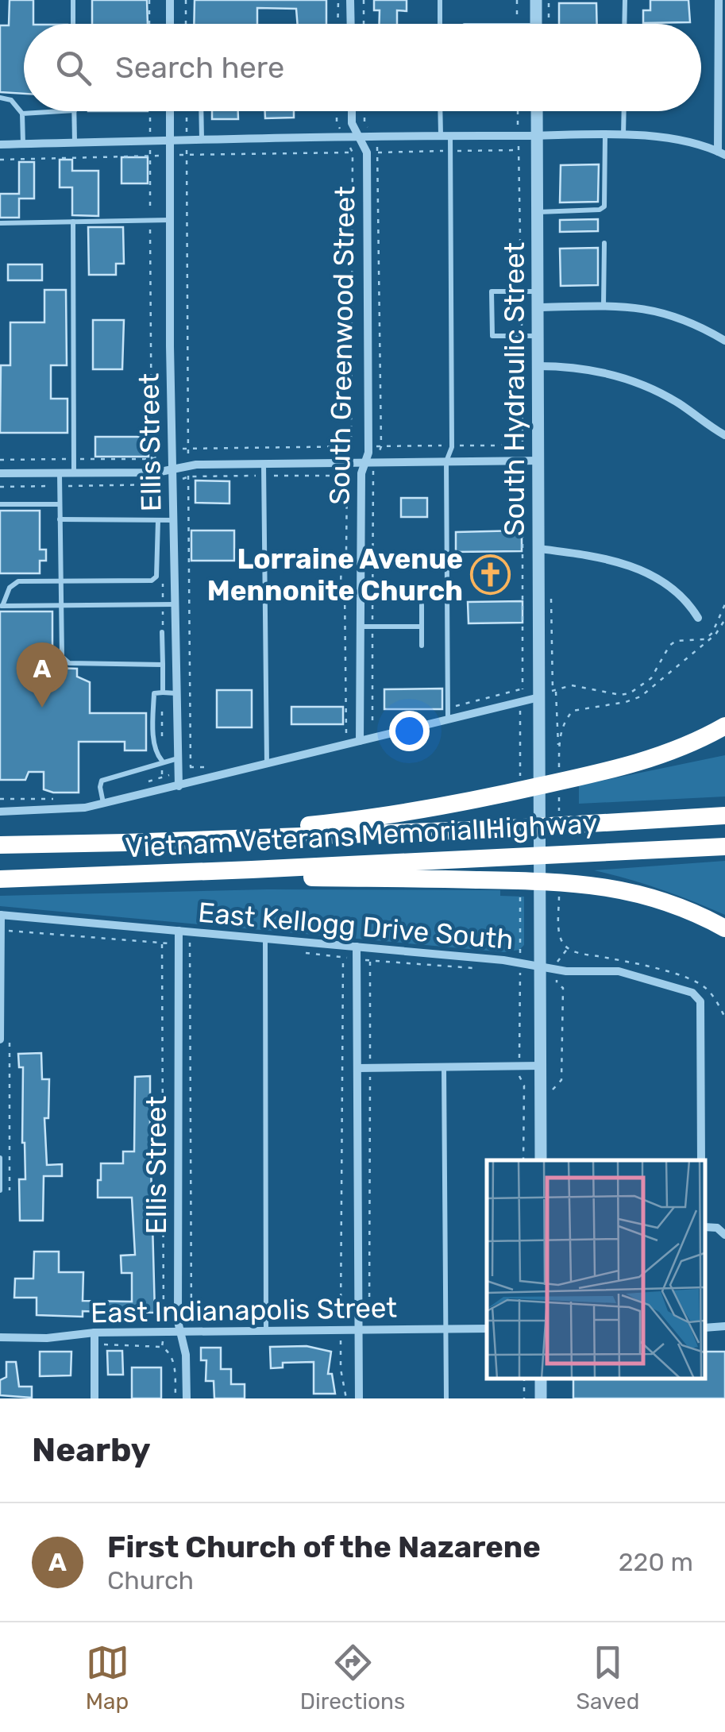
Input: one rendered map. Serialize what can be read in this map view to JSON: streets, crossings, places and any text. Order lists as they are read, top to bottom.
{
  "streets": {
    "highway": ["Vietnam Veterans Memorial Highway"],
    "street": [
      "South Greenwood Street",
      "South Hydraulic Street",
      "Ellis Street",
      "East Kellogg Drive South",
      "East Indianapolis Street"
    ]
  },
  "crossings": [
    ["South Hydraulic Street", "East Kellogg Drive South"],
    ["Ellis Street", "East Kellogg Drive South"],
    ["Ellis Street", "East Indianapolis Street"]
  ],
  "places": {
    "church": ["Lorraine Avenue Mennonite Church"]
  },
  "page": {
    "search": "Search here",
    "pins": "A",
    "heading": "Nearby",
    "list": [
      {
        "mark": "A",
        "name": "First Church of the Nazarene",
        "note": "Church",
        "value": "220 m"
      }
    ],
    "nav": ["Map", "Directions", "Saved"]
  }
}
